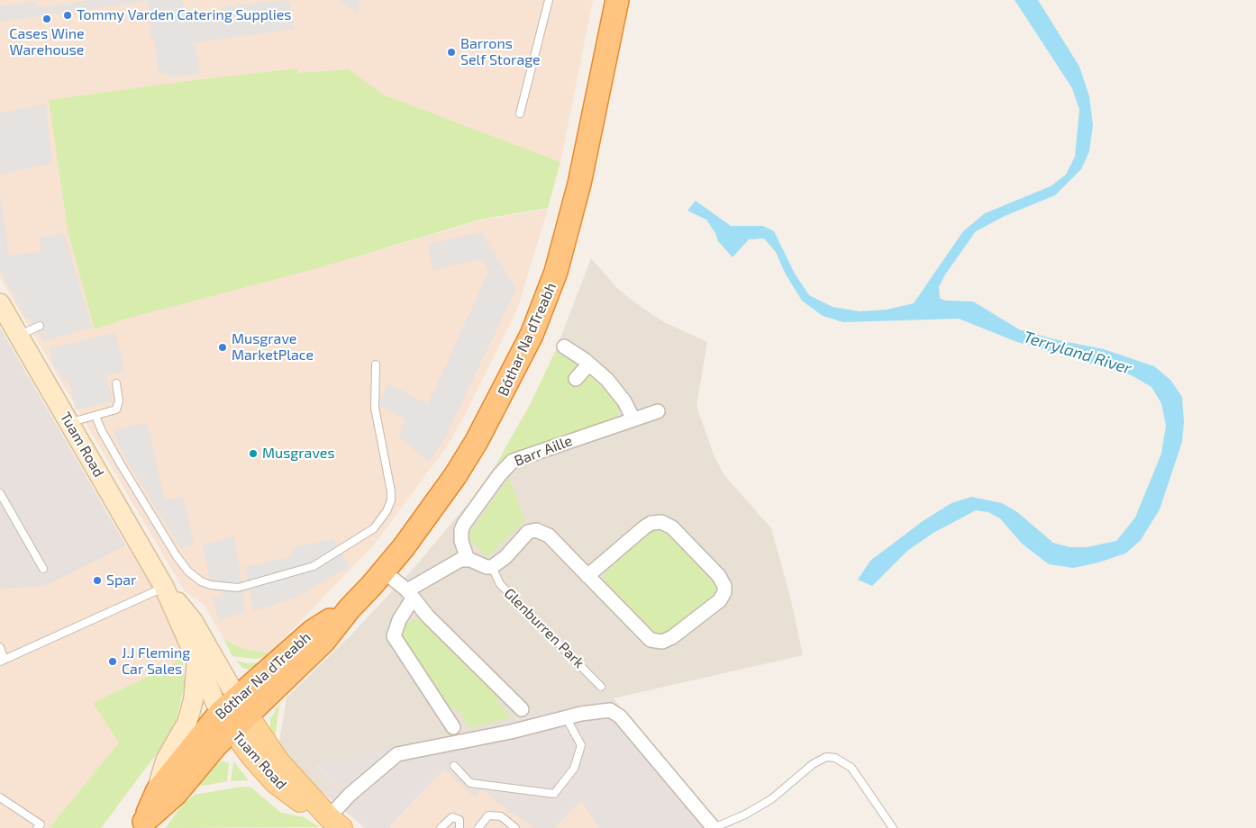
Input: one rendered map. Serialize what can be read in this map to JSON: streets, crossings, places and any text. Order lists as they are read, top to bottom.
{
  "streets": {
    "highway": ["Bóthar Na dTreabh"],
    "main road": ["Tuam Road"],
    "street": ["Barr Aille"],
    "lane": ["Glenburren Park"]
  },
  "crossings": [
    ["Bóthar Na dTreabh", "Tuam Road"]
  ],
  "water": ["Terryland River"],
  "places": [
    "Tommy Varden Catering Supplies",
    "Cases Wine Warehouse",
    "Barrons Self Storage",
    "Musgrave MarketPlace",
    "Musgraves",
    "Spar",
    "J.J Fleming Car Sales"
  ]
}
